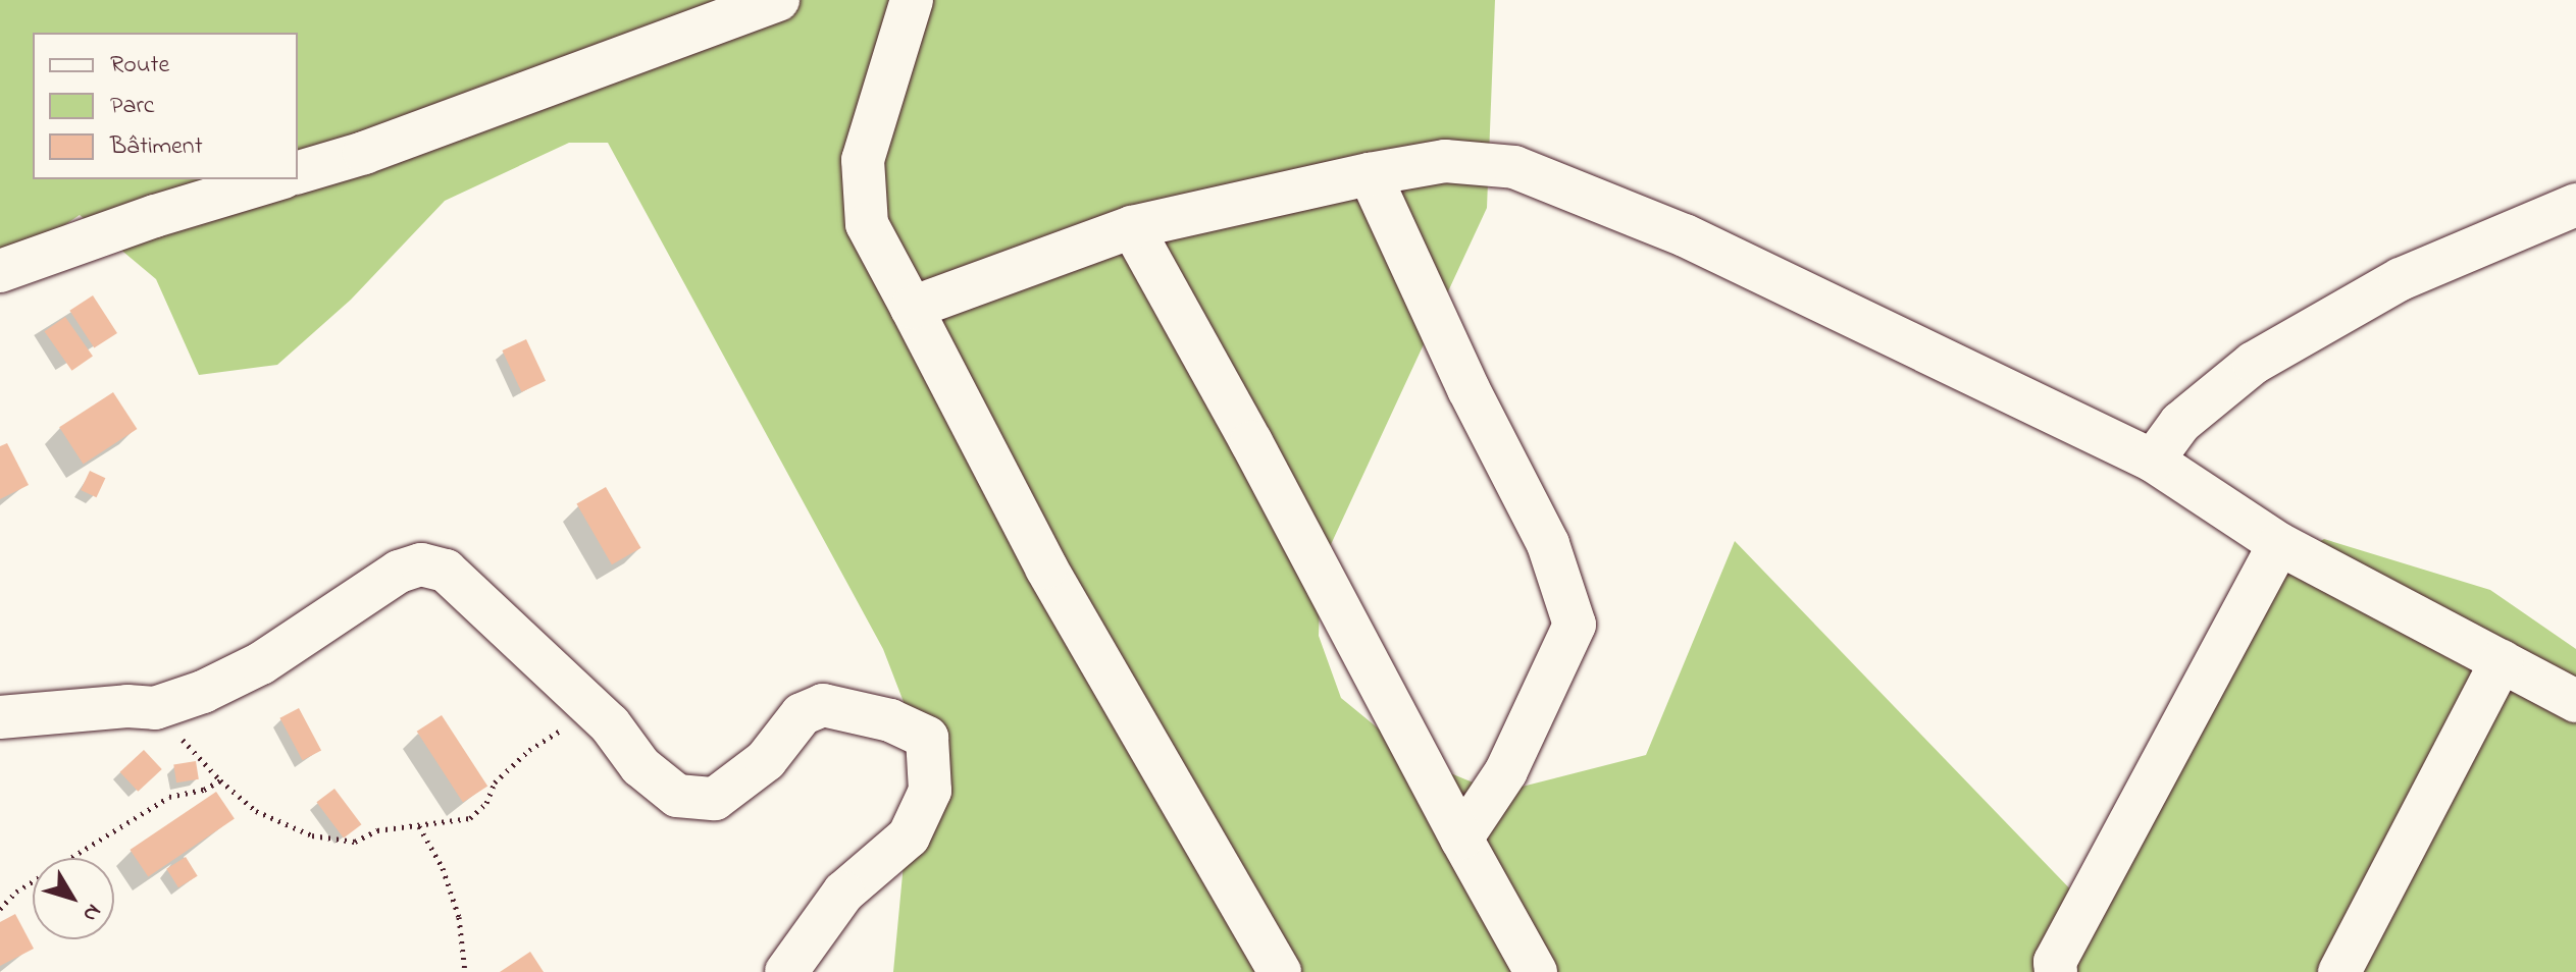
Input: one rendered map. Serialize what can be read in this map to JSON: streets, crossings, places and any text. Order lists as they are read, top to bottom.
{
  "legend": ["Route", "Parc", "Bâtiment"],
  "north": "bottom right"
}
